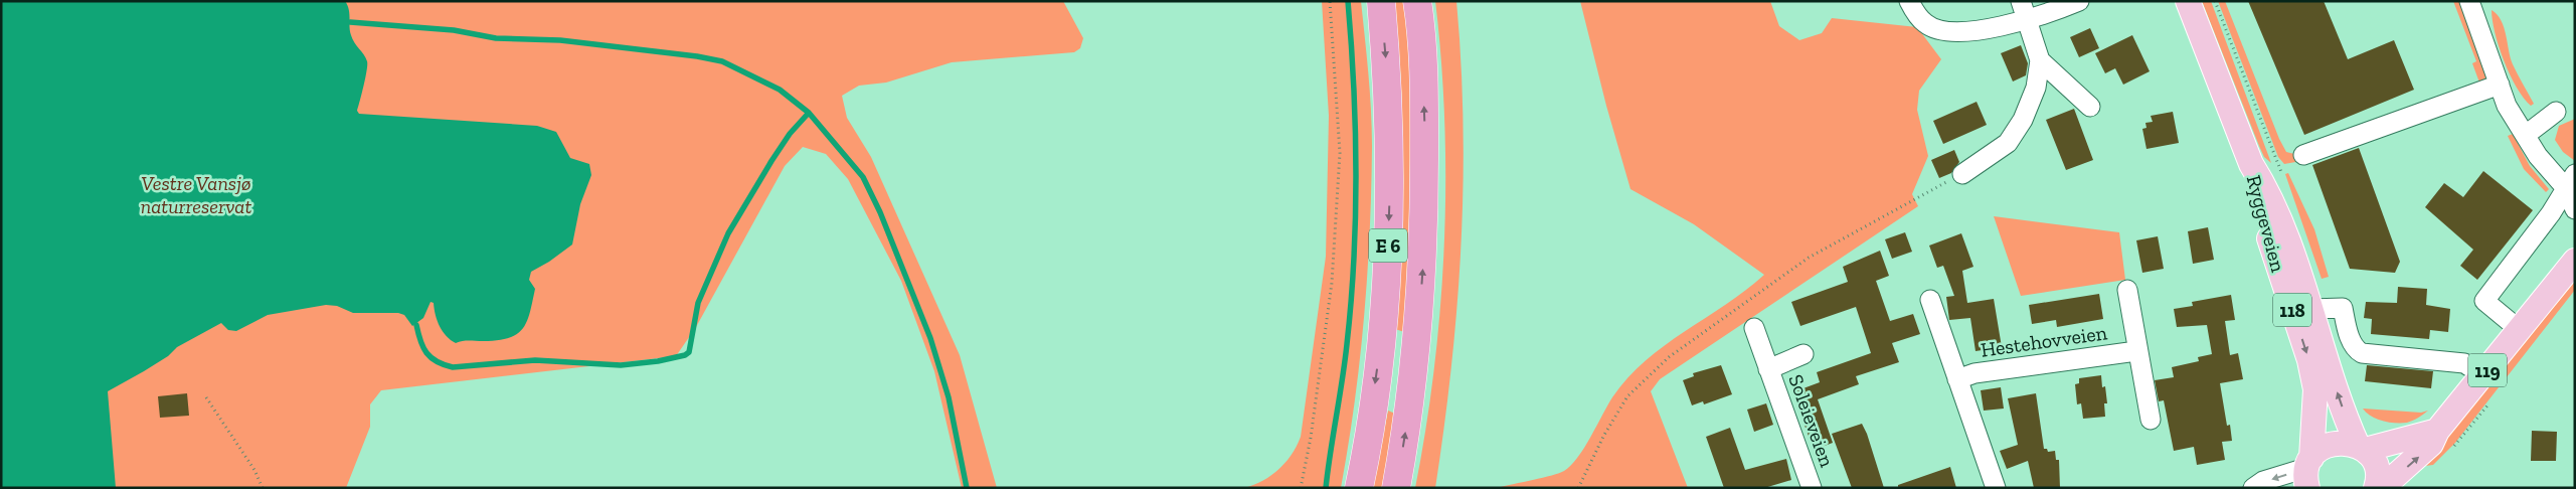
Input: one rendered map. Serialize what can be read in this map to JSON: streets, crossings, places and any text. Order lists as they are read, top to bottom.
{
  "streets": {
    "highway": ["E 6"],
    "main road": ["Ryggeveien", "118", "119"],
    "street": ["Hestehovveien", "Soleieveien"]
  },
  "crossings": [
    ["Ryggeveien", "118"]
  ],
  "parks": ["Vestre Vansjø naturreservat"]
}
